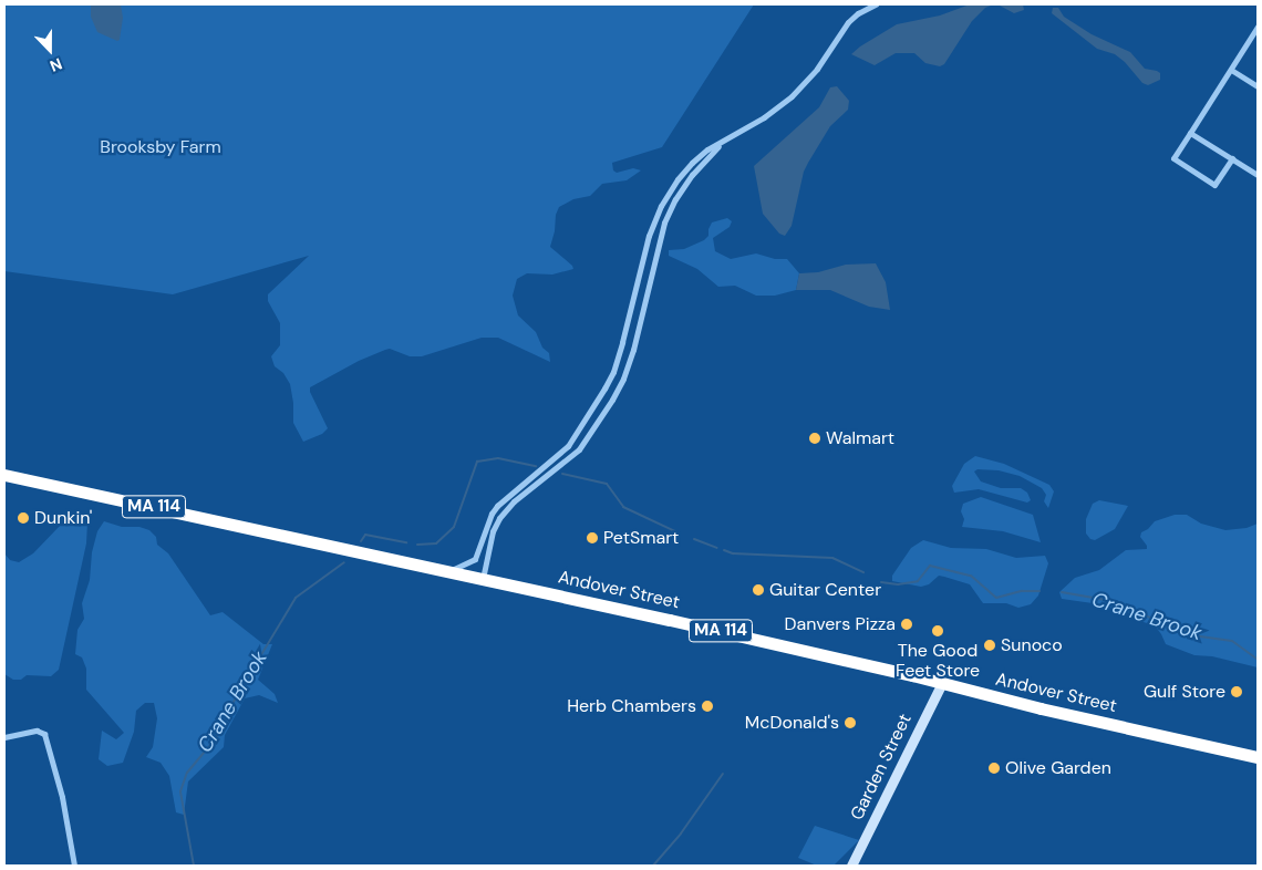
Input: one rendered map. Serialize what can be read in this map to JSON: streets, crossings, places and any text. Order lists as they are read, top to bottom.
{
  "streets": {
    "highway": ["MA 114", "Andover Street"],
    "main road": ["Garden Street"]
  },
  "crossings": [
    ["Andover Street", "Garden Street"]
  ],
  "water": ["Crane Brook"],
  "parks": ["Brooksby Farm"],
  "places": [
    "Walmart",
    "Dunkin'",
    "PetSmart",
    "Guitar Center",
    "Danvers Pizza",
    "The Good Feet Store",
    "Sunoco",
    "Gulf Store",
    "Herb Chambers",
    "McDonald's",
    "Olive Garden"
  ],
  "north": "bottom"
}
